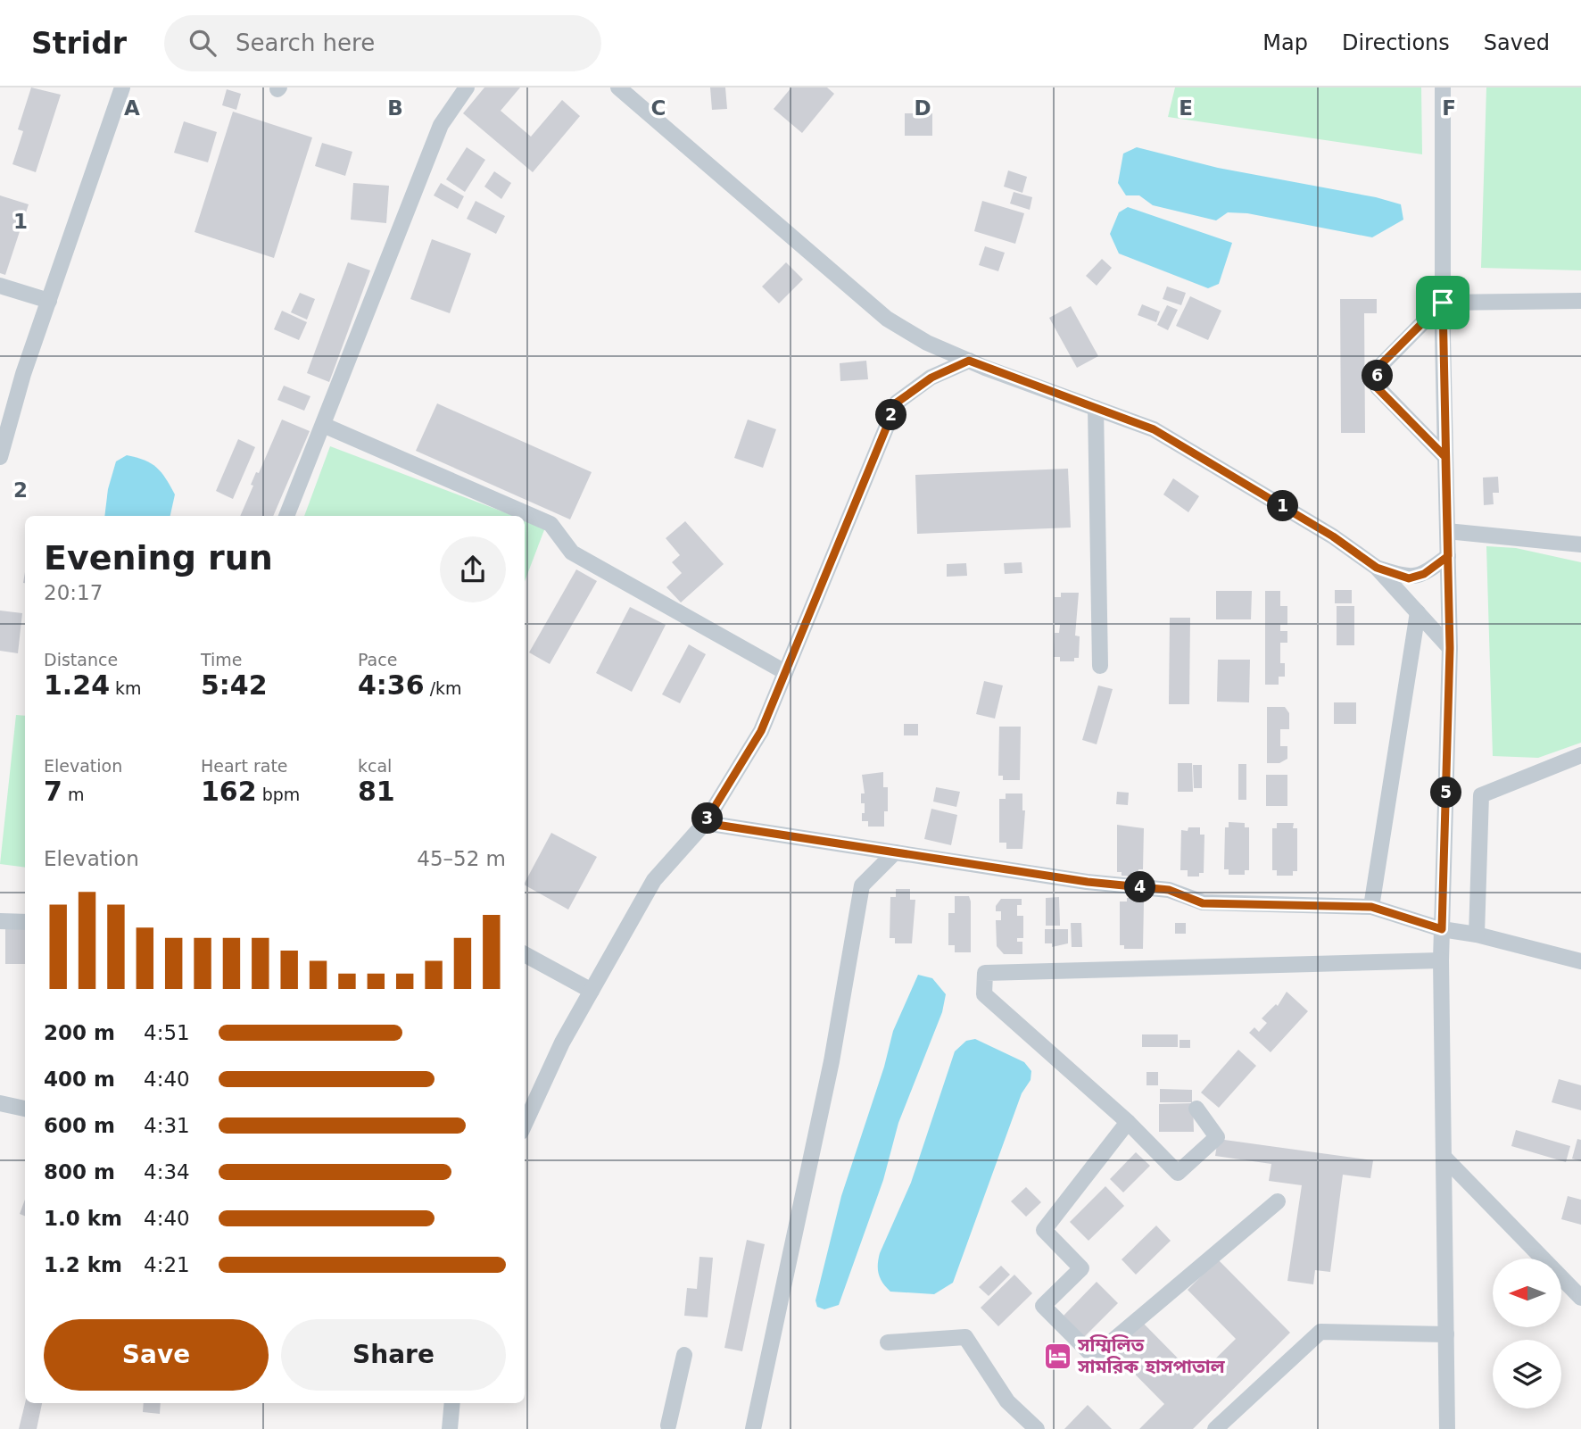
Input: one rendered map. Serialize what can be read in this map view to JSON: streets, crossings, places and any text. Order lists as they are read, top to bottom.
{
  "places": {
    "hotel": ["সম্মিলিত সামরিক হাসপাতাল"]
  },
  "north": "left",
  "page": {
    "header": "Stridr",
    "search": "Search here",
    "nav": ["Map", "Directions", "Saved"],
    "pins": [
      "6",
      "2",
      "1",
      "5",
      "3",
      "4"
    ],
    "heading": ["Evening run", "20:17"],
    "stats": [
      ["Distance", "1.24 km"],
      ["Time", "5:42"],
      ["Pace", "4:36 /km"],
      ["Elevation", "7 m"],
      ["Heart rate", "162 bpm"],
      ["kcal", "81"]
    ],
    "chart": ["Elevation", "45–52 m"],
    "list": [
      {
        "name": "200 m",
        "note": "4:51"
      },
      {
        "name": "400 m",
        "note": "4:40"
      },
      {
        "name": "600 m",
        "note": "4:31"
      },
      {
        "name": "800 m",
        "note": "4:34"
      },
      {
        "name": "1.0 km",
        "note": "4:40"
      },
      {
        "name": "1.2 km",
        "note": "4:21"
      }
    ],
    "buttons": ["Save", "Share"]
  },
  "grid": {
    "columns": [
      "A",
      "B",
      "C",
      "D",
      "E",
      "F"
    ],
    "rows": ["1", "2"]
  }
}
